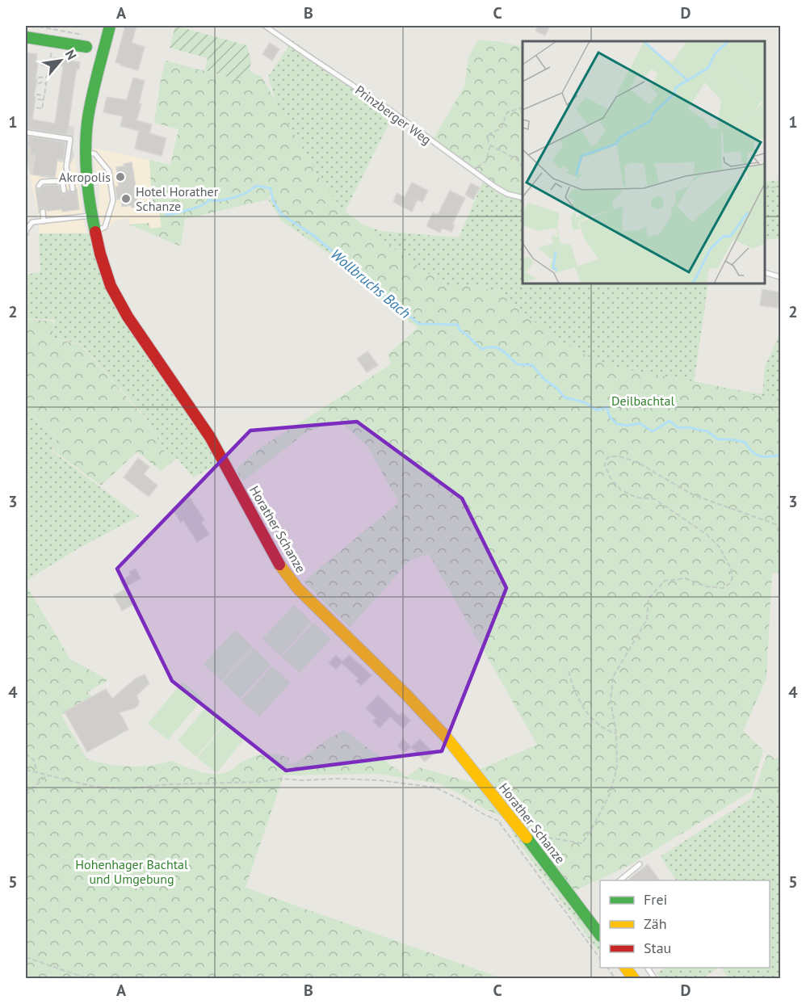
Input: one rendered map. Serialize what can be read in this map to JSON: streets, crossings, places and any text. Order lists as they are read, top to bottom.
{
  "streets": {
    "main road": ["Horather Schanze"],
    "lane": ["Prinzberger Weg"]
  },
  "water": ["Wollbruchs Bach"],
  "parks": ["Deilbachtal", "Hohenhager Bachtal und Umgebung"],
  "places": ["Akropolis", "Hotel Horather Schanze"],
  "legend": ["Frei", "Zäh", "Stau"],
  "north": "top right",
  "grid": {
    "columns": [
      "A",
      "B",
      "C",
      "D"
    ],
    "rows": [
      "1",
      "2",
      "3",
      "4",
      "5"
    ]
  }
}
